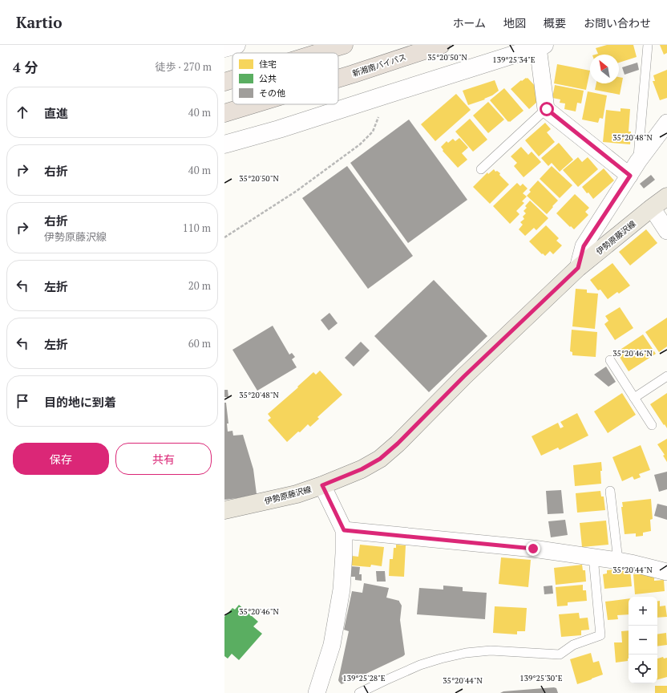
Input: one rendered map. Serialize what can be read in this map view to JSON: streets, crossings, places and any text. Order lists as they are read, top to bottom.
{
  "streets": {
    "highway": ["新湘南バイパス"],
    "main road": ["伊勢原藤沢線"]
  },
  "legend": ["住宅", "公共", "その他"],
  "north": "top left",
  "page": {
    "header": "Kartio",
    "nav": [
      "ホーム",
      "地図",
      "概要",
      "お問い合わせ"
    ],
    "heading": ["4 分", "徒歩 · 270 m"],
    "list": [
      ["直進", "40 m"],
      ["右折", "40 m"],
      ["右折", "伊勢原藤沢線", "110 m"],
      ["左折", "20 m"],
      ["左折", "60 m"],
      "目的地に到着"
    ],
    "buttons": ["保存", "共有"],
    "map_buttons": ["+", "−"]
  },
  "coordinates": [
    "35°20'50\"N",
    "139°25'34\"E",
    "35°20'48\"N",
    "35°20'46\"N",
    "35°20'44\"N",
    "139°25'28\"E",
    "139°25'30\"E"
  ]
}
